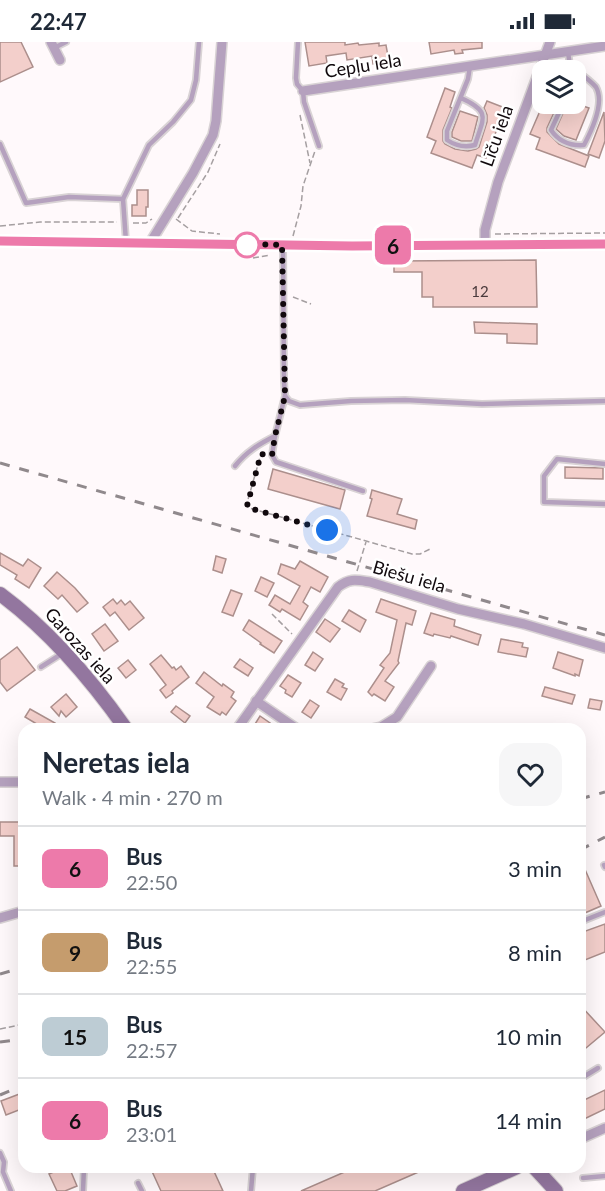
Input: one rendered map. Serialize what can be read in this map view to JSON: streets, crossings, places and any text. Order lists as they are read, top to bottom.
{
  "streets": {
    "main road": ["Garozas iela"],
    "street": ["Cepļu iela", "Līču iela", "Biešu iela"]
  },
  "crossings": [
    ["Cepļu iela", "Līču iela"]
  ],
  "lines": ["bus line 6"],
  "house_numbers": ["12"],
  "page": {
    "status": "22:47",
    "on_map": "6",
    "heading": ["Neretas iela", "Walk · 4 min · 270 m"],
    "list": [
      {
        "mark": "6",
        "name": "Bus",
        "note": "22:50",
        "value": "3 min"
      },
      {
        "mark": "9",
        "name": "Bus",
        "note": "22:55",
        "value": "8 min"
      },
      {
        "mark": "15",
        "name": "Bus",
        "note": "22:57",
        "value": "10 min"
      },
      {
        "mark": "6",
        "name": "Bus",
        "note": "23:01",
        "value": "14 min"
      }
    ]
  }
}
